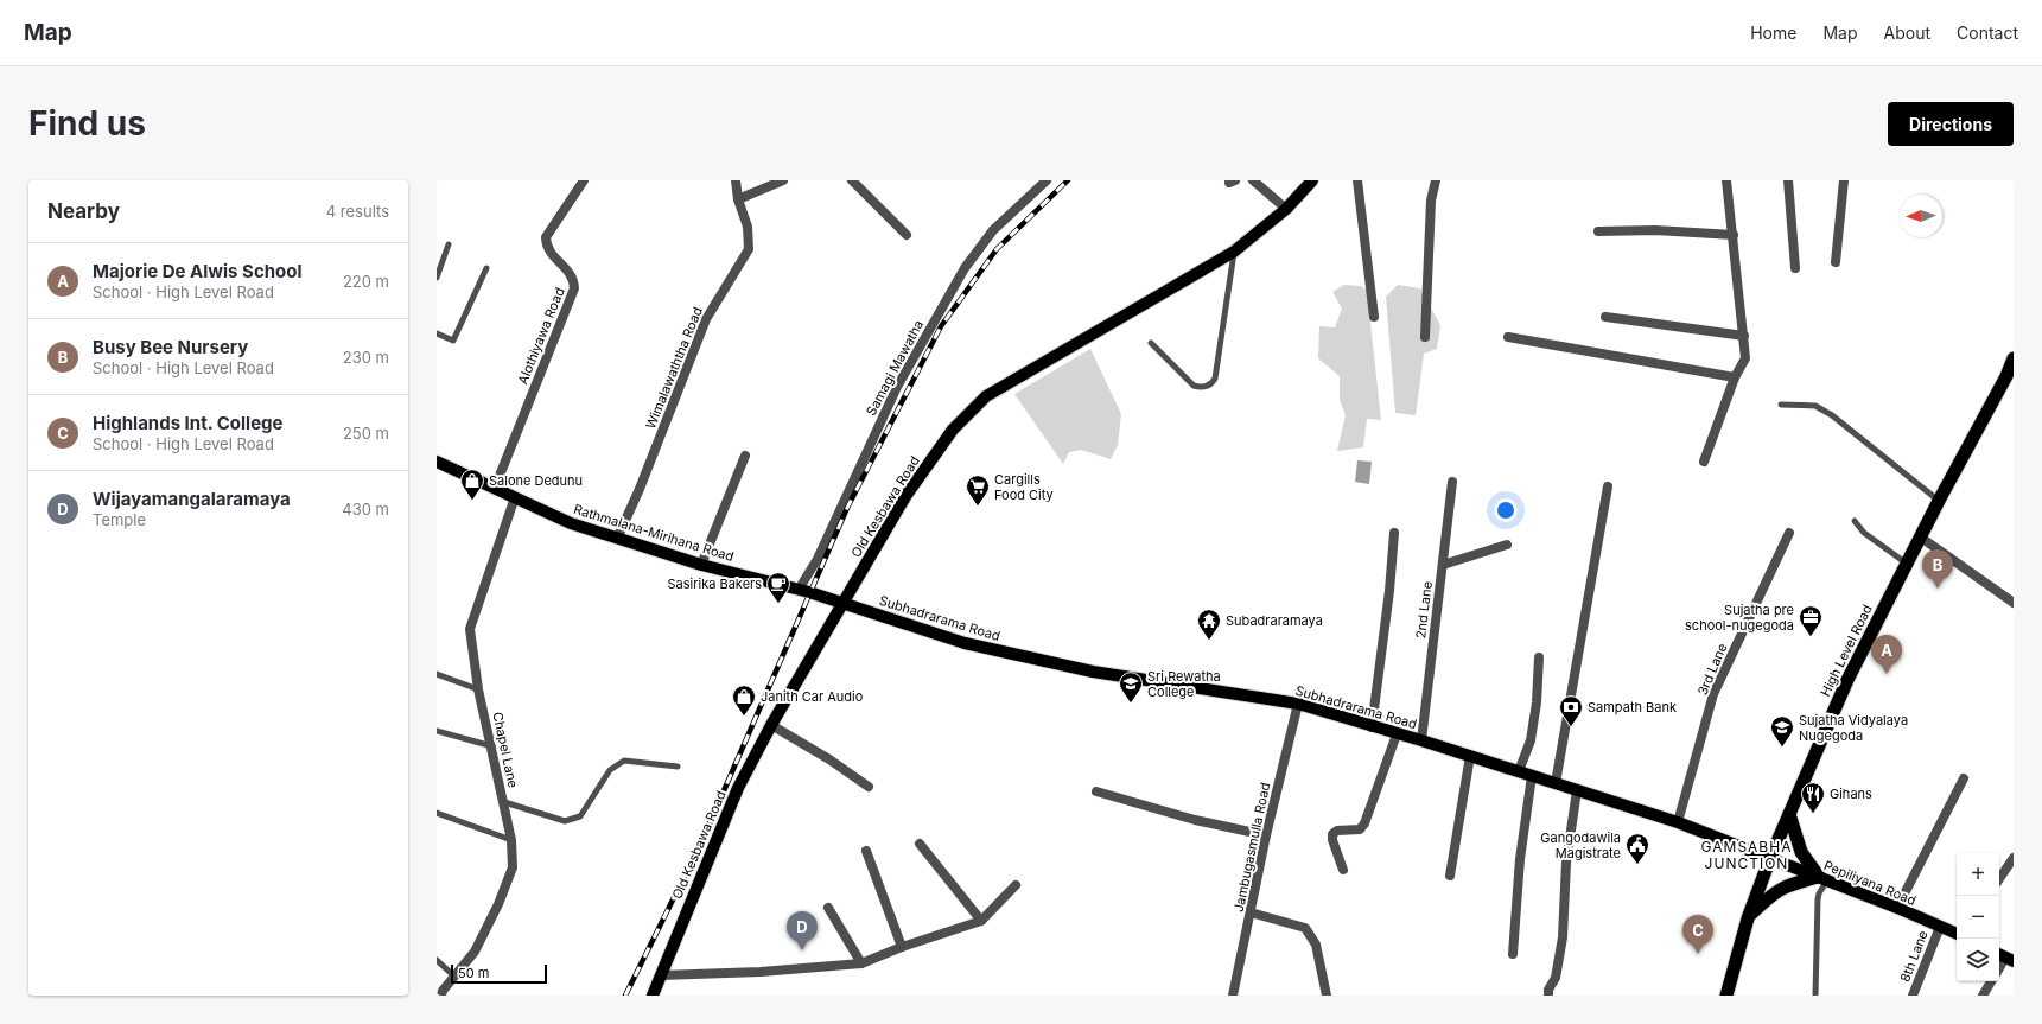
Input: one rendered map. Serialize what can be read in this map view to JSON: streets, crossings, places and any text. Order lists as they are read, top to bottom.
{
  "streets": {
    "highway": ["High Level Road"],
    "main road": [
      "Old Kesbawa Road",
      "Rathmalana-Mirihana Road",
      "Subhadrarama Road",
      "Pepiliyana Road"
    ],
    "street": [
      "Alothiyawa Road",
      "Wimalawaththa Road",
      "Samagi Mawatha",
      "2nd Lane",
      "3rd Lane",
      "Chapel Lane",
      "Jambugasmulla Road",
      "8th Lane"
    ]
  },
  "crossings": [
    ["Alothiyawa Road", "Rathmalana-Mirihana Road"],
    ["Wimalawaththa Road", "Rathmalana-Mirihana Road"],
    ["Samagi Mawatha", "Rathmalana-Mirihana Road"],
    ["Old Kesbawa Road", "Rathmalana-Mirihana Road"],
    ["Old Kesbawa Road", "Subhadrarama Road"],
    ["Rathmalana-Mirihana Road", "Subhadrarama Road"],
    ["Rathmalana-Mirihana Road", "Chapel Lane"],
    ["2nd Lane", "Subhadrarama Road"],
    ["Subhadrarama Road", "High Level Road"],
    ["Subhadrarama Road", "3rd Lane"],
    ["Subhadrarama Road", "Jambugasmulla Road"],
    ["Subhadrarama Road", "Pepiliyana Road"],
    ["High Level Road", "Pepiliyana Road"],
    ["Pepiliyana Road", "8th Lane"]
  ],
  "districts": ["GAMSABHA JUNCTION"],
  "places": {
    "shop": ["Salone Dedunu", "Janith Car Audio"],
    "supermarket": ["Cargills Food City"],
    "cafe": ["Sasirika Bakers"],
    "office": ["Sujatha pre school-nugegoda"],
    "temple": ["Subadraramaya"],
    "school or university": ["Sri Rewatha College", "Sujatha Vidyalaya Nugegoda"],
    "bank": ["Sampath Bank"],
    "restaurant": ["Gihans"],
    "public building": ["Gangodawila Magistrate"]
  },
  "scale_bar": "50 m",
  "north": "left",
  "page": {
    "header": "Map",
    "nav": [
      "Home",
      "Map",
      "About",
      "Contact"
    ],
    "buttons": "Directions",
    "title": "Find us",
    "heading": ["Nearby", "4 results"],
    "list": [
      {
        "mark": "A",
        "name": "Majorie De Alwis School",
        "note": "School · High Level Road",
        "value": "220 m"
      },
      {
        "mark": "B",
        "name": "Busy Bee Nursery",
        "note": "School · High Level Road",
        "value": "230 m"
      },
      {
        "mark": "C",
        "name": "Highlands Int. College",
        "note": "School · High Level Road",
        "value": "250 m"
      },
      {
        "mark": "D",
        "name": "Wijayamangalaramaya",
        "note": "Temple",
        "value": "430 m"
      }
    ],
    "pins": [
      "B",
      "A",
      "D",
      "C"
    ],
    "map_buttons": ["+", "−"],
    "scale": "50 m"
  }
}
